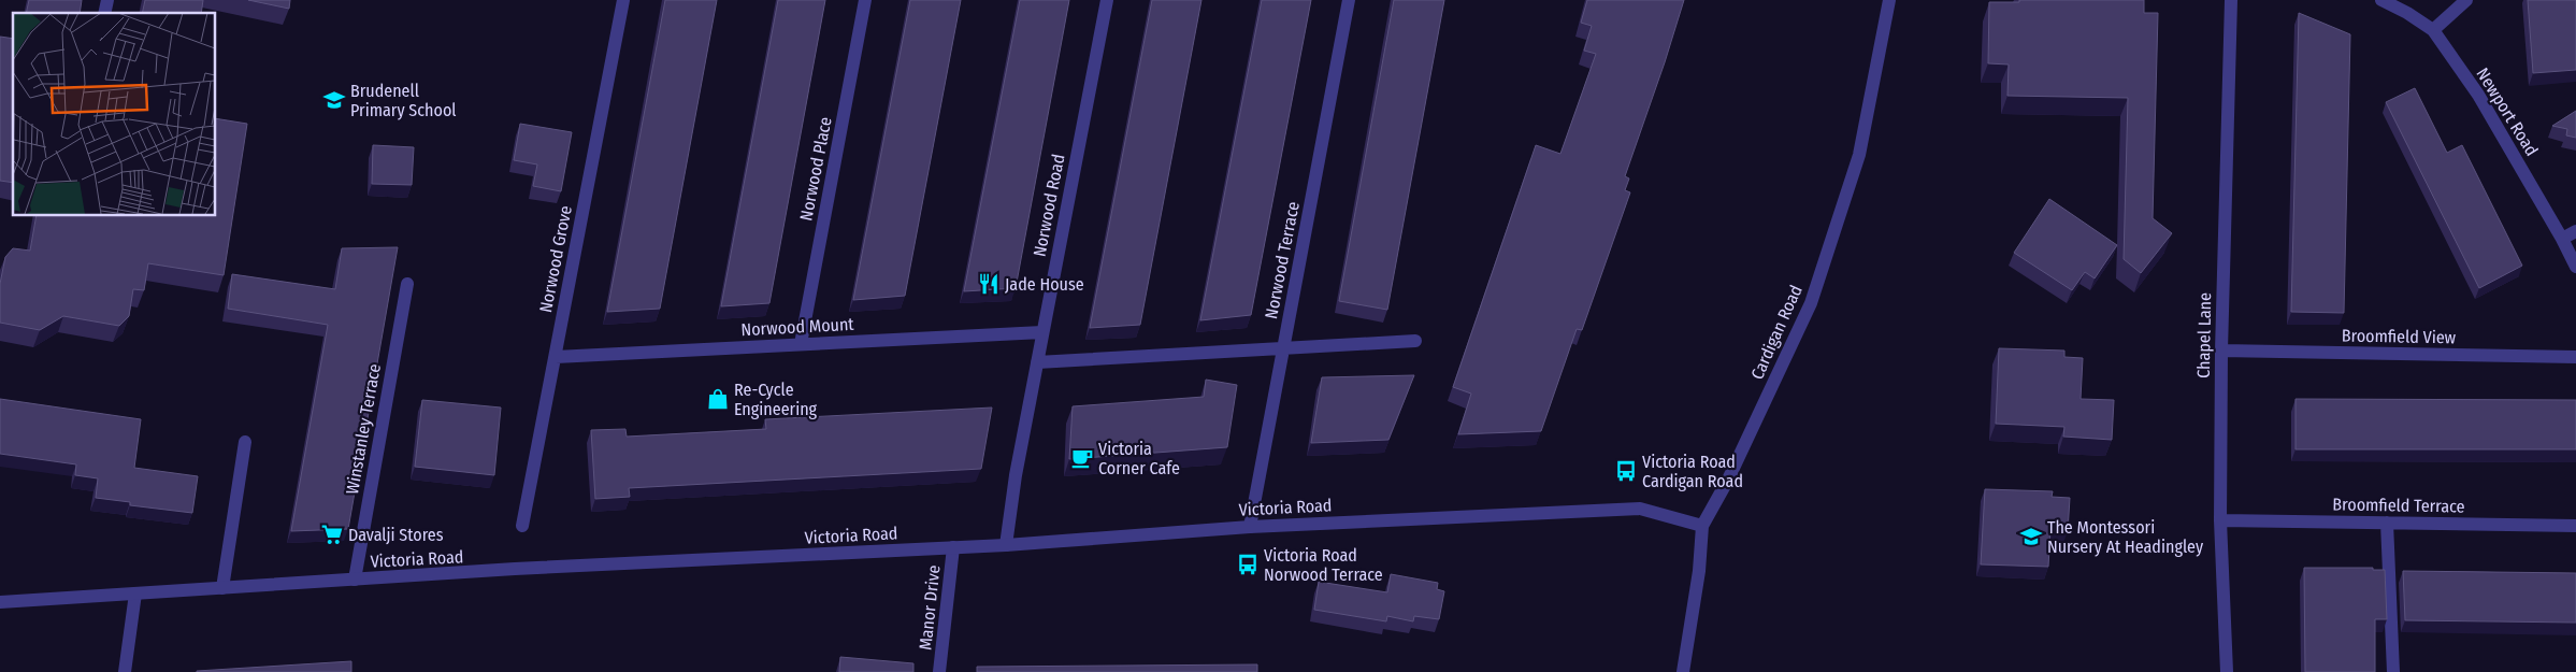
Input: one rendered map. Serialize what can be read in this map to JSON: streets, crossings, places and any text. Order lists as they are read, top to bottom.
{
  "streets": {
    "street": [
      "Newport Road",
      "Norwood Place",
      "Norwood Road",
      "Norwood Grove",
      "Norwood Terrace",
      "Norwood Mount",
      "Cardigan Road",
      "Chapel Lane",
      "Broomfield View",
      "Winstanley Terrace",
      "Broomfield Terrace",
      "Victoria Road",
      "Manor Drive"
    ]
  },
  "crossings": [
    ["Norwood Place", "Norwood Mount"],
    ["Norwood Road", "Norwood Mount"],
    ["Norwood Road", "Victoria Road"],
    ["Norwood Grove", "Norwood Mount"],
    ["Norwood Terrace", "Victoria Road"],
    ["Cardigan Road", "Victoria Road"],
    ["Chapel Lane", "Broomfield View"],
    ["Chapel Lane", "Broomfield Terrace"],
    ["Winstanley Terrace", "Victoria Road"],
    ["Victoria Road", "Manor Drive"]
  ],
  "places": {
    "school or university": ["Brudenell Primary School", "The Montessori Nursery At Headingley"],
    "restaurant": ["Jade House"],
    "shop": ["Re-Cycle Engineering"],
    "cafe": ["Victoria Corner Cafe"],
    "bus stop": ["Victoria Road Cardigan Road", "Victoria Road Norwood Terrace"],
    "supermarket": ["Davalji Stores"]
  }
}
